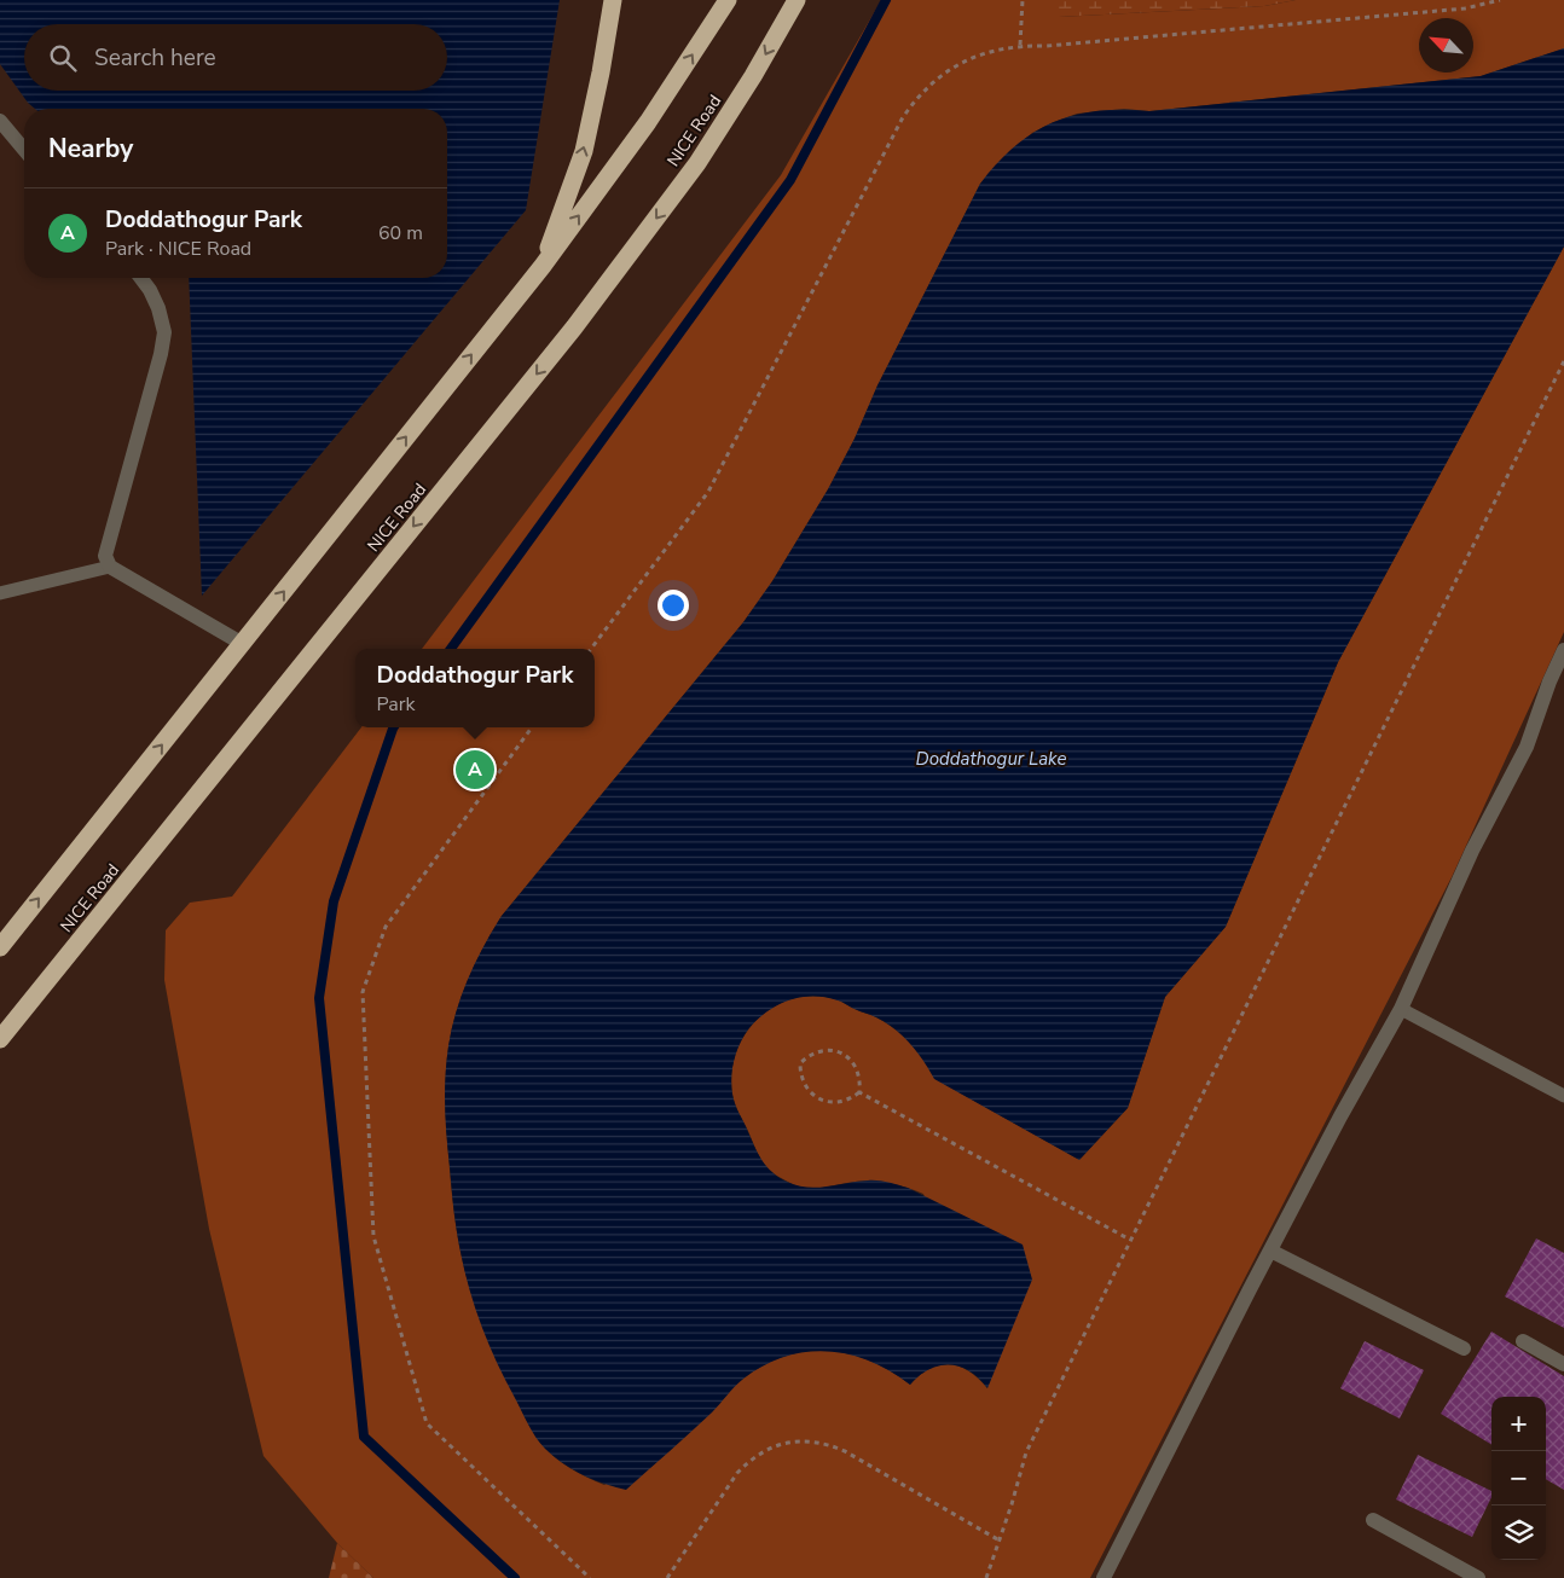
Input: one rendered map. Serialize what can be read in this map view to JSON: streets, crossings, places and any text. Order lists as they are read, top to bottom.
{
  "streets": {
    "highway": ["NICE Road"]
  },
  "water": ["Doddathogur Lake"],
  "north": "top left",
  "page": {
    "search": "Search here",
    "heading": "Nearby",
    "list": [
      {
        "mark": "A",
        "name": "Doddathogur Park",
        "note": "Park · NICE Road",
        "value": "60 m"
      }
    ],
    "popup": ["Doddathogur Park", "Park"],
    "pins": "A",
    "map_buttons": ["+", "−"]
  }
}
